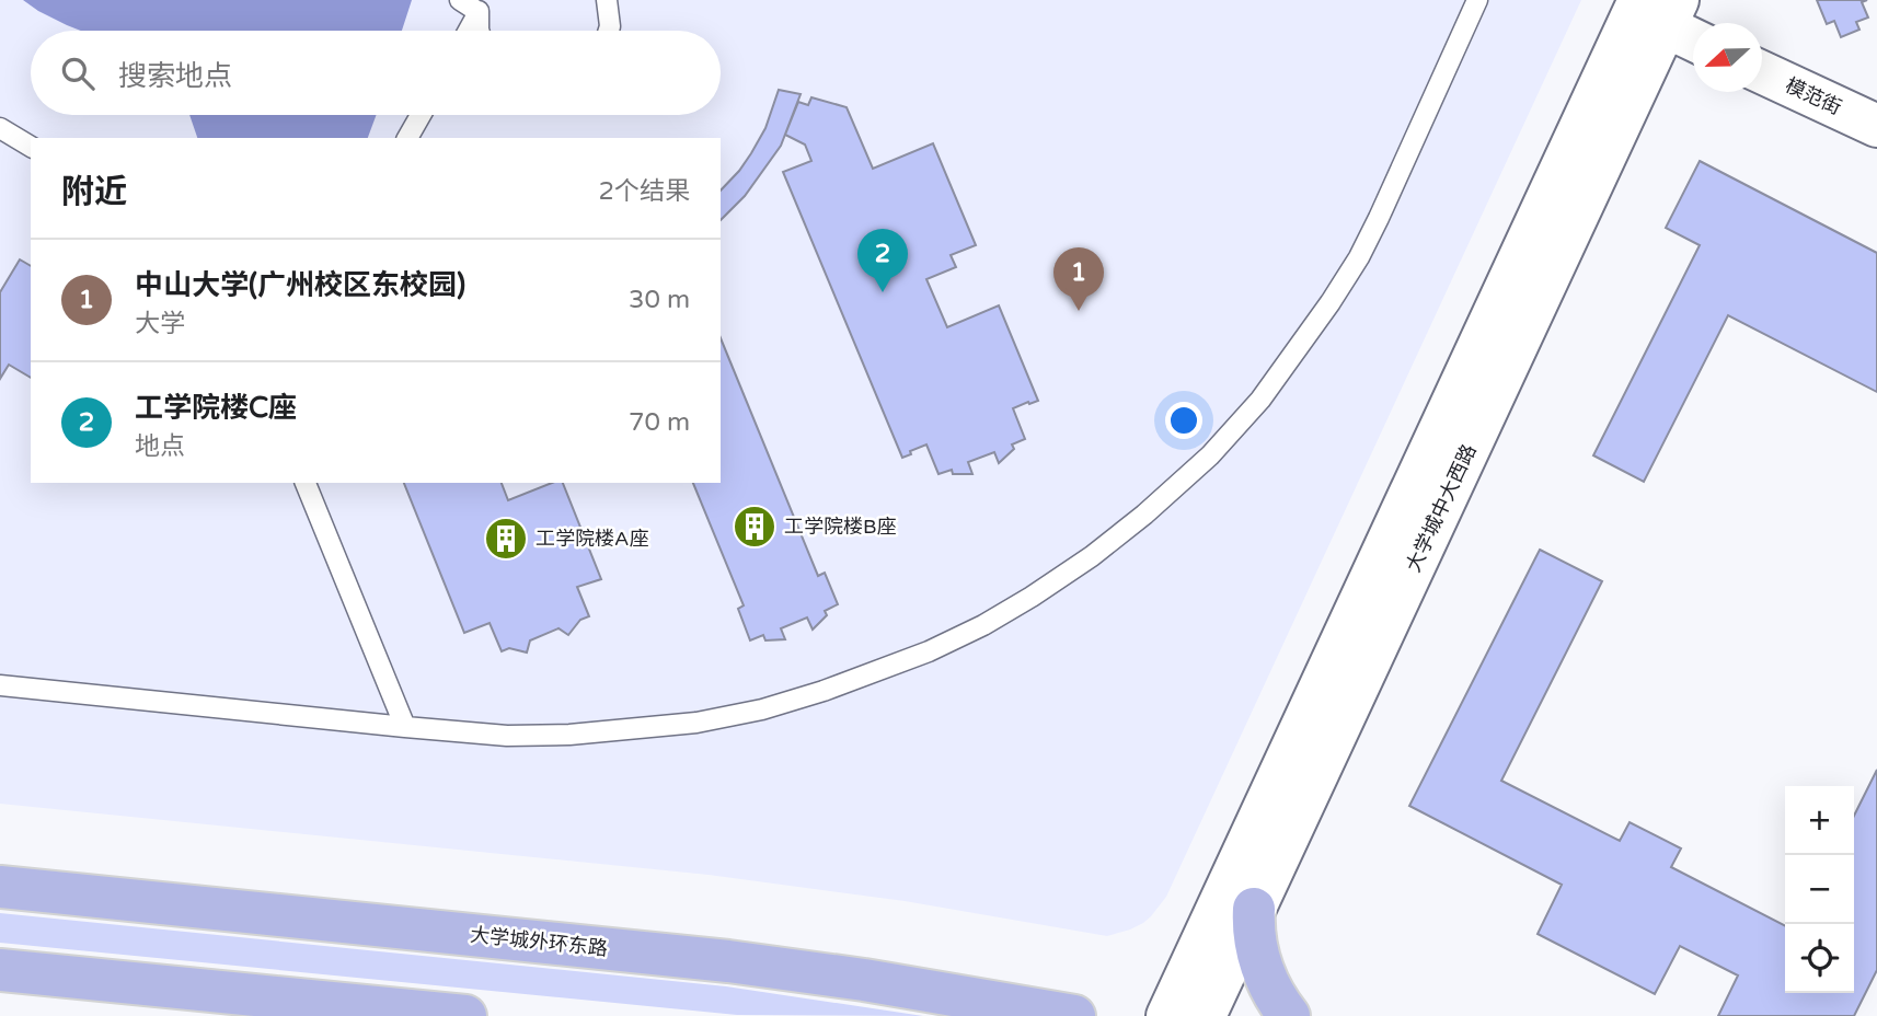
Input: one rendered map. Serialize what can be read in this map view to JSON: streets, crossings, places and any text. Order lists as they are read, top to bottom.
{
  "streets": {
    "main road": ["模范街", "大学城中大西路", "大学城外环东路"]
  },
  "places": {
    "building": ["工学院楼B座", "工学院楼A座"]
  },
  "north": "left",
  "page": {
    "search": "搜索地点",
    "heading": ["附近", "2个结果"],
    "pins": ["2", "1"],
    "list": [
      {
        "mark": "1",
        "name": "中山大学(广州校区东校园)",
        "note": "大学",
        "value": "30 m"
      },
      {
        "mark": "2",
        "name": "工学院楼C座",
        "note": "地点",
        "value": "70 m"
      }
    ],
    "map_buttons": ["+", "−"]
  }
}
